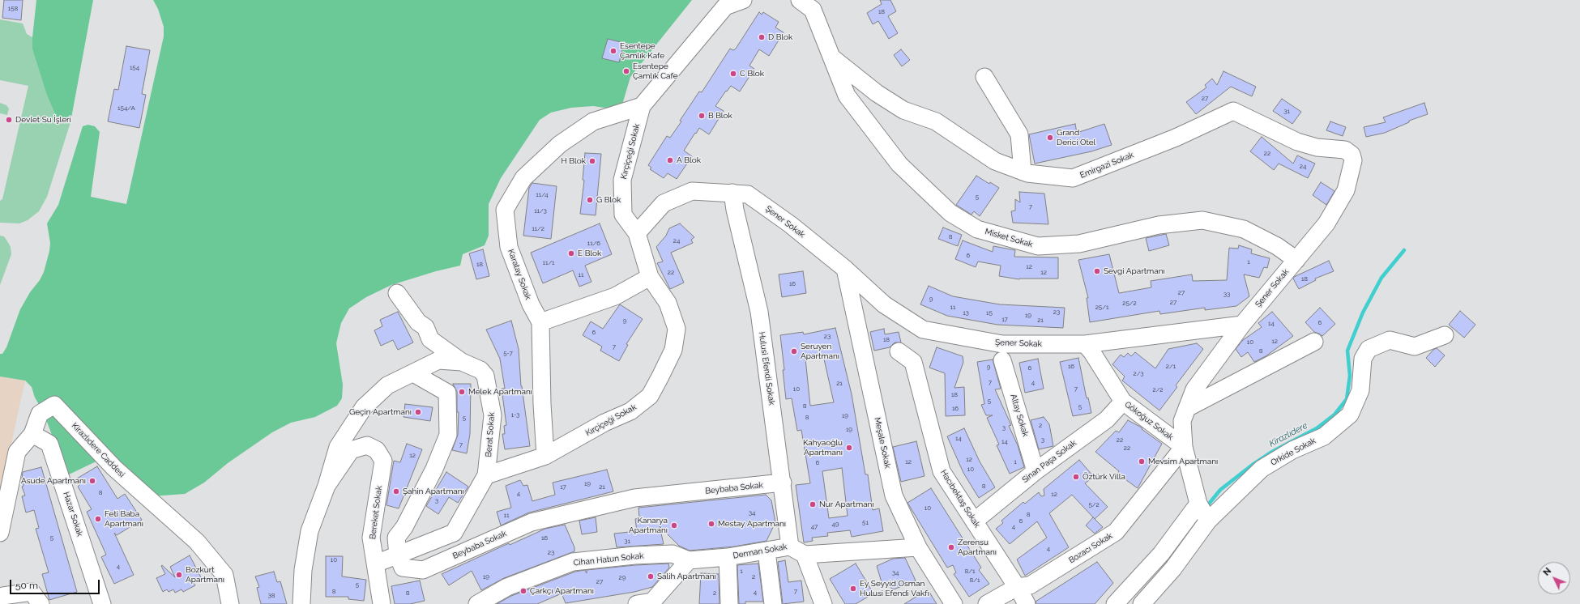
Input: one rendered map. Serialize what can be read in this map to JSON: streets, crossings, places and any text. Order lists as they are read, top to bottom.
{
  "streets": {
    "street": [
      "Kırçiçeği Sokak",
      "Emirgazi Sokak",
      "Şener Sokak",
      "Misket Sokak",
      "Karatay Sokak",
      "Hulusi Efendi Sokak",
      "Altay Sokak",
      "Gökoğuz Sokak",
      "Berat Sokak",
      "Meşale Sokak",
      "Kirazlıdere Caddesi",
      "Orkide Sokak",
      "Sinan Paşa Sokak",
      "Beybaba Sokak",
      "Hacıbektaş Sokak",
      "Bereket Sokak",
      "Hazar Sokak",
      "Bozacı Sokak",
      "Derman Sokak",
      "Cihan Hatun Sokak"
    ]
  },
  "crossings": [
    ["Kırçiçeği Sokak", "Şener Sokak"],
    ["Kırçiçeği Sokak", "Karatay Sokak"],
    ["Kırçiçeği Sokak", "Berat Sokak"],
    ["Emirgazi Sokak", "Şener Sokak"],
    ["Emirgazi Sokak", "Misket Sokak"],
    ["Şener Sokak", "Misket Sokak"],
    ["Şener Sokak", "Hulusi Efendi Sokak"],
    ["Şener Sokak", "Gökoğuz Sokak"],
    ["Şener Sokak", "Meşale Sokak"],
    ["Hulusi Efendi Sokak", "Beybaba Sokak"],
    ["Hulusi Efendi Sokak", "Derman Sokak"],
    ["Altay Sokak", "Sinan Paşa Sokak"],
    ["Gökoğuz Sokak", "Sinan Paşa Sokak"],
    ["Gökoğuz Sokak", "Bozacı Sokak"],
    ["Berat Sokak", "Beybaba Sokak"],
    ["Berat Sokak", "Bereket Sokak"],
    ["Kirazlıdere Caddesi", "Hazar Sokak"],
    ["Sinan Paşa Sokak", "Hacıbektaş Sokak"],
    ["Hacıbektaş Sokak", "Bozacı Sokak"],
    ["Derman Sokak", "Cihan Hatun Sokak"]
  ],
  "water": ["Kirazlıdere"],
  "places": [
    "D Blok",
    "Esentepe Çamlık Kafe",
    "Esentepe Çamlık Cafe",
    "C Blok",
    "B Blok",
    "Devlet Su İşleri",
    "Grand Derici Otel",
    "A Blok",
    "H Blok",
    "G Blok",
    "E Blok",
    "Sevgi Apartmanı",
    "Seruyen Apartmanı",
    "Melek Apartmanı",
    "Geçin Apartmanı",
    "Kahyaoğlu Apartmanı",
    "Mevsim Apartmanı",
    "Öztürk Villa",
    "Asude Apartmanı",
    "Şahin Apartmanı",
    "Nur Apartmanı",
    "Feti Baba Apartmanı",
    "Mestay Apartmanı",
    "Kanarya Apartmanı",
    "Zerensu Apartmanı",
    "Bozkurt Apartmanı",
    "Salih Apartmanı",
    "Ey Seyyid Osman Hulusi Efendi Vakfı",
    "Çarkçı Apartmanı"
  ],
  "house_numbers": [
    "158",
    "18",
    "154",
    "27",
    "154/A",
    "31",
    "22",
    "24",
    "11/4",
    "5",
    "7",
    "11/3",
    "11/2",
    "8",
    "24",
    "11/6",
    "6",
    "1",
    "11/1",
    "18",
    "12",
    "22",
    "12",
    "11",
    "18",
    "16",
    "27",
    "33",
    "9",
    "27",
    "25/2",
    "11",
    "25/1",
    "23",
    "13",
    "15",
    "19",
    "17",
    "21",
    "9",
    "6",
    "14",
    "6",
    "23",
    "18",
    "12",
    "10",
    "7",
    "8",
    "5-7",
    "16",
    "2/1",
    "9",
    "6",
    "2/3",
    "7",
    "4",
    "21",
    "10",
    "7",
    "2/2",
    "18",
    "5",
    "8",
    "5",
    "16",
    "1-3",
    "19",
    "8",
    "5",
    "2",
    "3",
    "19",
    "14",
    "3",
    "22",
    "14",
    "7",
    "22",
    "12",
    "12",
    "12",
    "1",
    "6",
    "10",
    "19",
    "8",
    "17",
    "21",
    "8",
    "4",
    "12",
    "3",
    "5/2",
    "10",
    "34",
    "8",
    "11",
    "6",
    "51",
    "49",
    "47",
    "4",
    "5",
    "16",
    "31",
    "4",
    "23",
    "10",
    "4",
    "1",
    "8/1",
    "34",
    "19",
    "2",
    "29",
    "8/1",
    "27",
    "5",
    "8",
    "7",
    "4",
    "8",
    "2",
    "38"
  ],
  "scale_bar": "50 m",
  "north": "top left"
}
